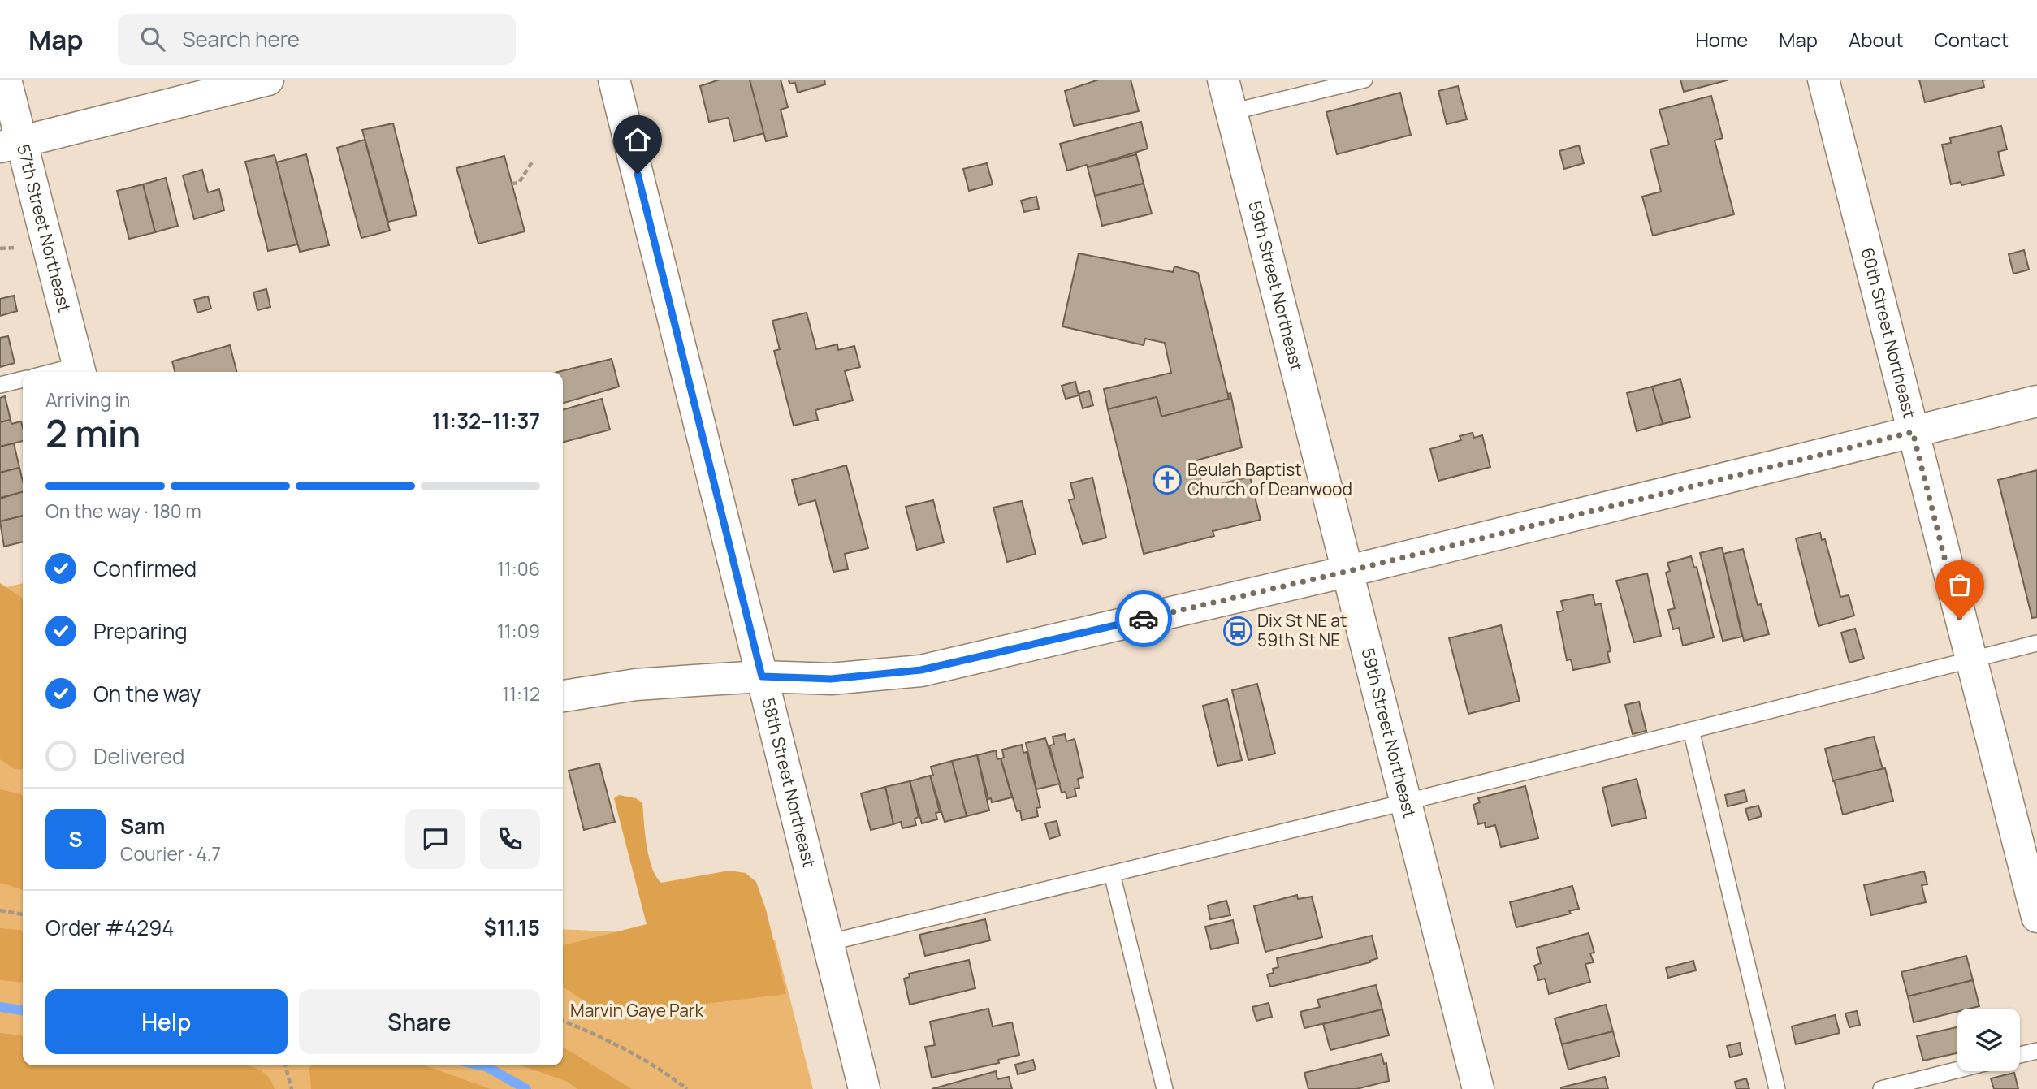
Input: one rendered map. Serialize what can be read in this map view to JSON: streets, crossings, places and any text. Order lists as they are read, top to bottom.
{
  "streets": {
    "street": [
      "57th Street Northeast",
      "59th Street Northeast",
      "60th Street Northeast",
      "58th Street Northeast"
    ]
  },
  "parks": ["Marvin Gaye Park"],
  "places": {
    "church": ["Beulah Baptist Church of Deanwood"],
    "bus stop": ["Dix St NE at 59th St NE"]
  },
  "page": {
    "header": "Map",
    "search": "Search here",
    "nav": [
      "Home",
      "Map",
      "About",
      "Contact"
    ],
    "heading": ["2 min", "Arriving in", "11:32–11:37"],
    "panel": [
      "Sam",
      "Courier · 4.7",
      "Order #4294",
      "$11.15"
    ],
    "bar": "On the way · 180 m",
    "list": [
      ["Confirmed", "11:06"],
      ["Preparing", "11:09"],
      ["On the way", "11:12"],
      "Delivered"
    ],
    "round": "S",
    "buttons": ["Help", "Share"]
  }
}
